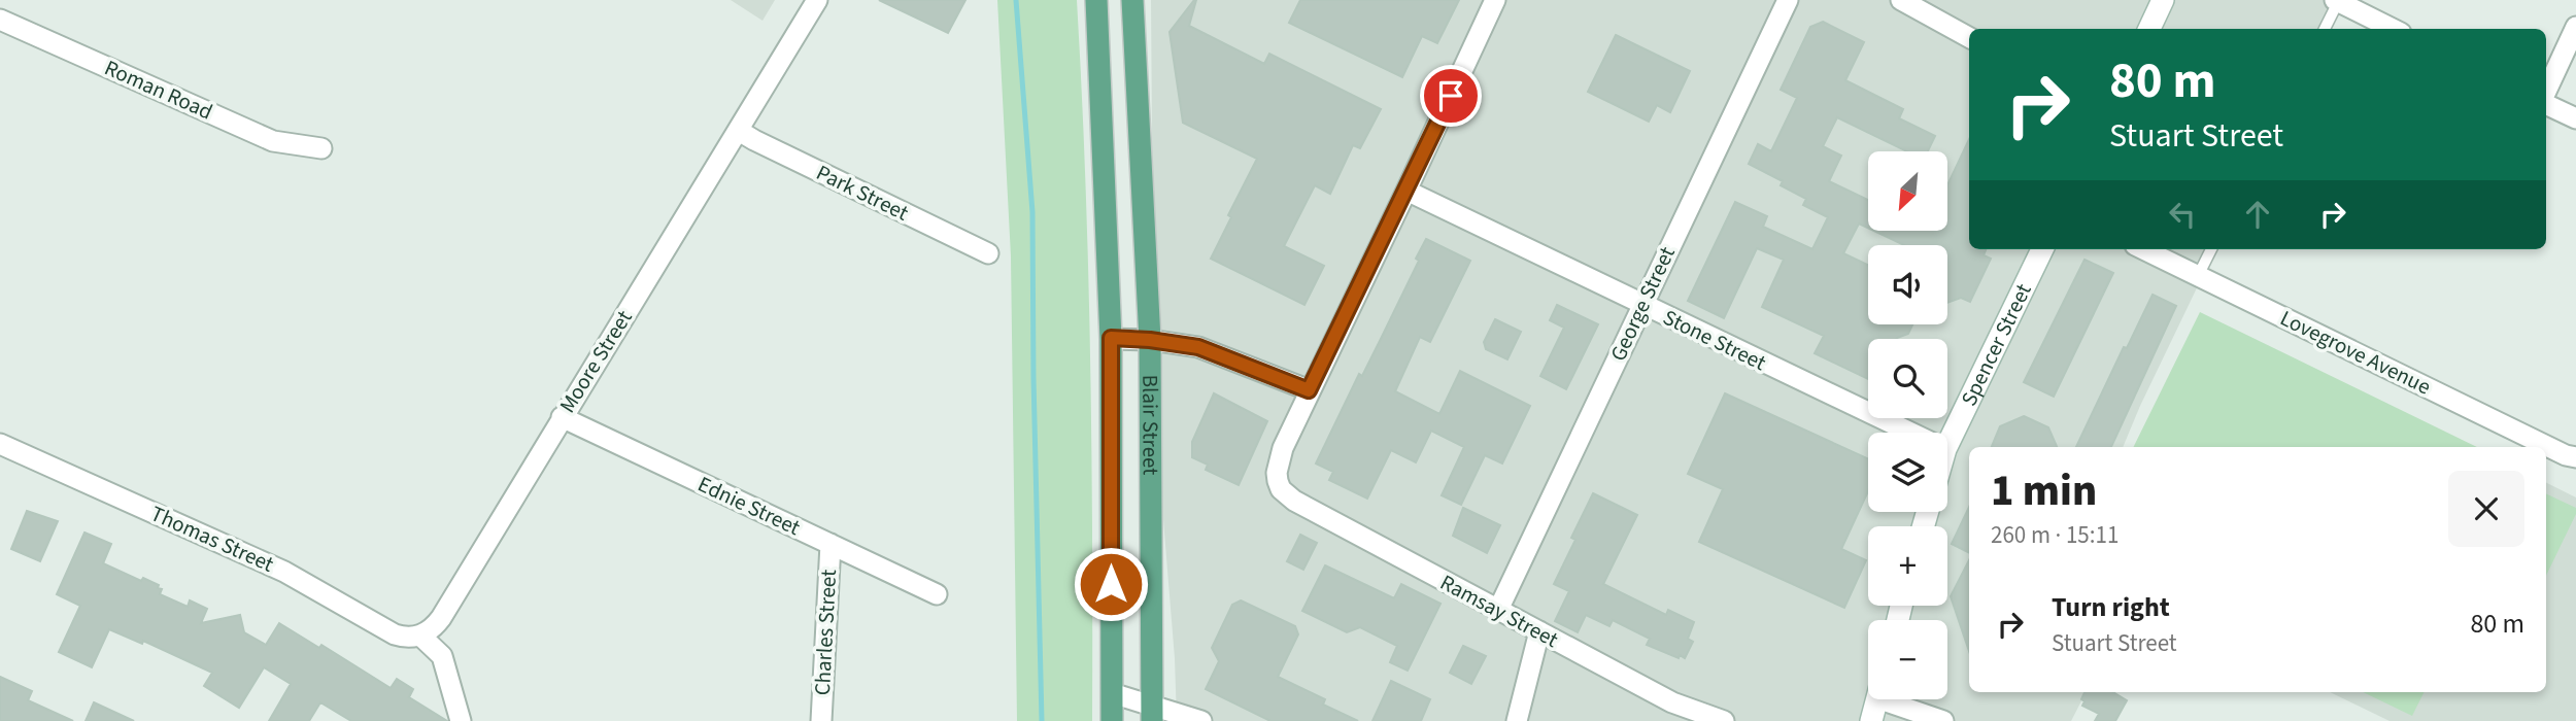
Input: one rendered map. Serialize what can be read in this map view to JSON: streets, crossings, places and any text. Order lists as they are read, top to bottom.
{
  "streets": {
    "main road": ["Spencer Street", "Blair Street"],
    "street": [
      "Roman Road",
      "Park Street",
      "George Street",
      "Stone Street",
      "Lovegrove Avenue",
      "Moore Street",
      "Ednie Street",
      "Thomas Street",
      "Ramsay Street",
      "Charles Street"
    ]
  },
  "crossings": [
    ["Park Street", "Moore Street"],
    ["George Street", "Stone Street"],
    ["George Street", "Ramsay Street"],
    ["Moore Street", "Ednie Street"],
    ["Moore Street", "Thomas Street"],
    ["Ednie Street", "Charles Street"]
  ],
  "north": "bottom left",
  "page": {
    "turn": ["80 m", "Stuart Street"],
    "map_buttons": ["+", "−"],
    "heading": ["1 min", "260 m · 15:11"],
    "list": [
      {
        "name": "Turn right",
        "note": "Stuart Street",
        "value": "80 m"
      }
    ]
  }
}
